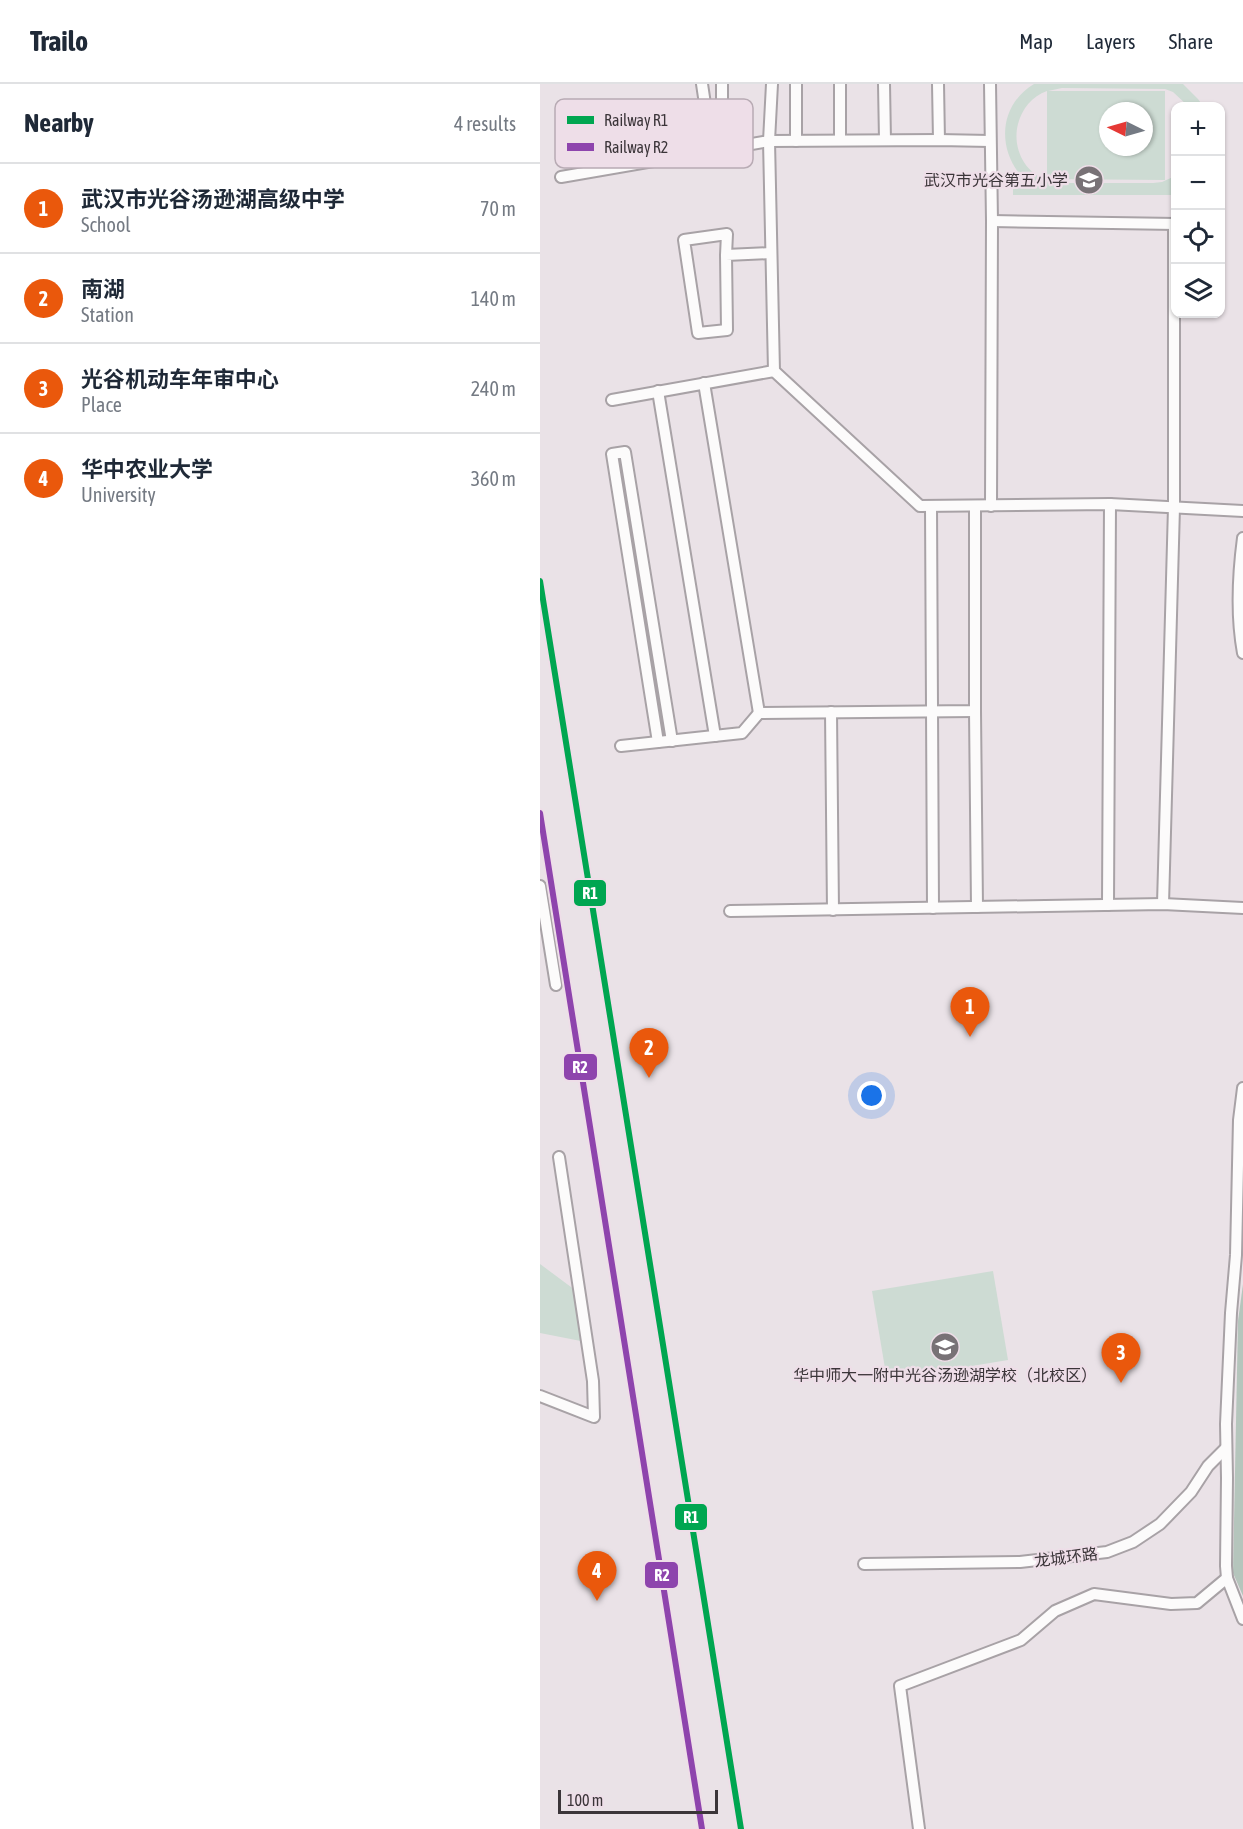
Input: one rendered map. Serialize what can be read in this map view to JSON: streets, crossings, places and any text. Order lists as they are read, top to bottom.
{
  "streets": {
    "street": ["龙城环路"]
  },
  "places": {
    "school or university": ["武汉市光谷第五小学", "华中师大一附中光谷汤逊湖学校（北校区）"]
  },
  "lines": ["rail line R1", "rail line R2"],
  "legend": ["Railway R1", "Railway R2"],
  "scale_bar": "100 m",
  "north": "left",
  "page": {
    "header": "Trailo",
    "nav": ["Map", "Layers", "Share"],
    "heading": ["Nearby", "4 results"],
    "map_buttons": ["+", "−"],
    "list": [
      {
        "mark": "1",
        "name": "武汉市光谷汤逊湖高级中学",
        "note": "School",
        "value": "70 m"
      },
      {
        "mark": "2",
        "name": "南湖",
        "note": "Station",
        "value": "140 m"
      },
      {
        "mark": "3",
        "name": "光谷机动车年审中心",
        "note": "Place",
        "value": "240 m"
      },
      {
        "mark": "4",
        "name": "华中农业大学",
        "note": "University",
        "value": "360 m"
      }
    ],
    "pins": [
      "1",
      "2",
      "3",
      "4"
    ],
    "scale": "100 m"
  }
}
